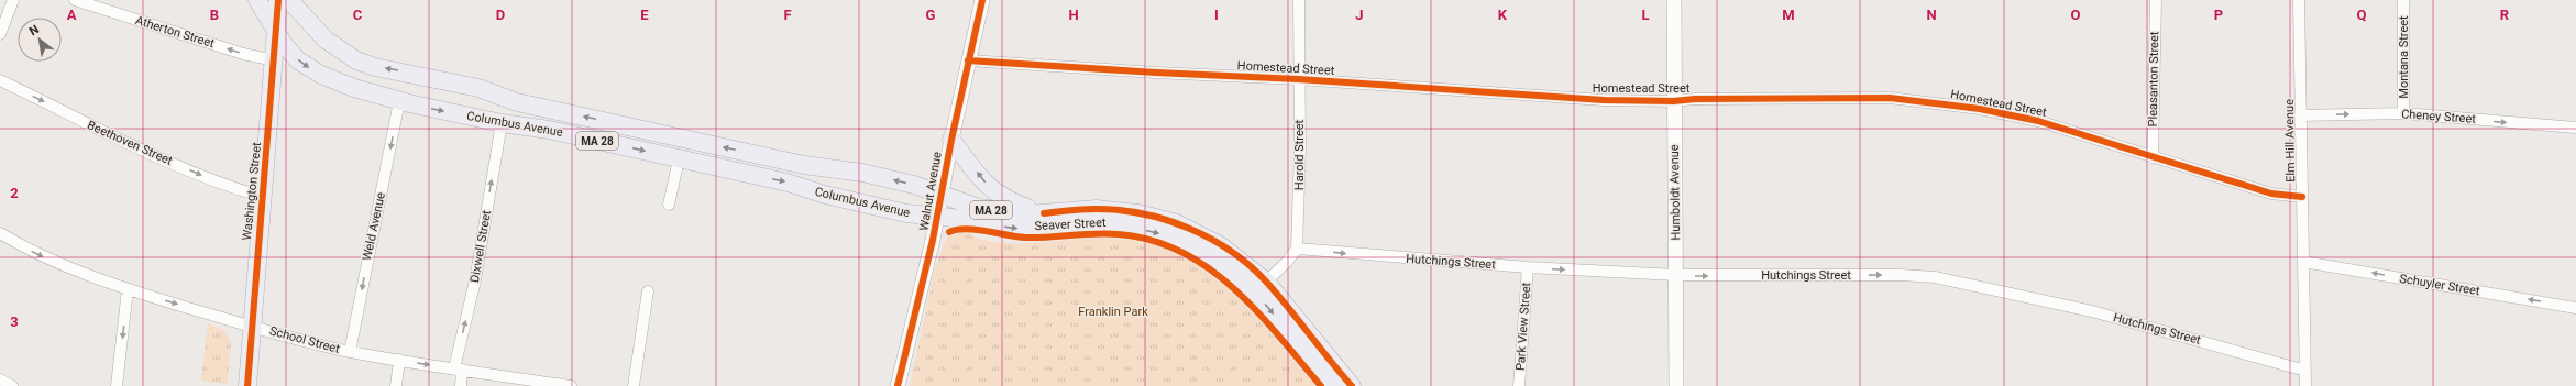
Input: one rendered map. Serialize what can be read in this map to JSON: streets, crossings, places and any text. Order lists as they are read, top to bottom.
{
  "streets": {
    "main road": [
      "Columbus Avenue",
      "MA 28",
      "Washington Street",
      "Seaver Street"
    ],
    "street": [
      "Atherton Street",
      "Montana Street",
      "Homestead Street",
      "Pleasanton Street",
      "Cheney Street",
      "Elm Hill Avenue",
      "Beethoven Street",
      "Harold Street",
      "Walnut Avenue",
      "Humboldt Avenue",
      "Weld Avenue",
      "Dixwell Street",
      "Hutchings Street",
      "Schuyler Street",
      "Park View Street",
      "School Street"
    ]
  },
  "crossings": [
    ["Atherton Street", "Washington Street"],
    ["Montana Street", "Cheney Street"],
    ["Homestead Street", "Pleasanton Street"],
    ["Homestead Street", "Elm Hill Avenue"],
    ["Homestead Street", "Harold Street"],
    ["Homestead Street", "Walnut Avenue"],
    ["Homestead Street", "Humboldt Avenue"],
    ["Cheney Street", "Elm Hill Avenue"],
    ["Columbus Avenue", "Washington Street"],
    ["Columbus Avenue", "Walnut Avenue"],
    ["Columbus Avenue", "Seaver Street"],
    ["Columbus Avenue", "Weld Avenue"],
    ["Columbus Avenue", "Dixwell Street"],
    ["Elm Hill Avenue", "Hutchings Street"],
    ["Elm Hill Avenue", "Schuyler Street"],
    ["Beethoven Street", "Washington Street"],
    ["Harold Street", "Hutchings Street"],
    ["Washington Street", "School Street"],
    ["Walnut Avenue", "Seaver Street"],
    ["Humboldt Avenue", "Hutchings Street"],
    ["Weld Avenue", "School Street"],
    ["Dixwell Street", "School Street"],
    ["Hutchings Street", "Park View Street"]
  ],
  "one_way": [
    "Atherton Street",
    "Cheney Street",
    "Beethoven Street",
    "Weld Avenue",
    "Dixwell Street",
    "Hutchings Street",
    "Schuyler Street",
    "School Street"
  ],
  "parks": ["Franklin Park"],
  "north": "top left",
  "grid": {
    "columns": [
      "A",
      "B",
      "C",
      "D",
      "E",
      "F",
      "G",
      "H",
      "I",
      "J",
      "K",
      "L",
      "M",
      "N",
      "O",
      "P",
      "Q",
      "R"
    ],
    "rows": ["2", "3"]
  }
}
